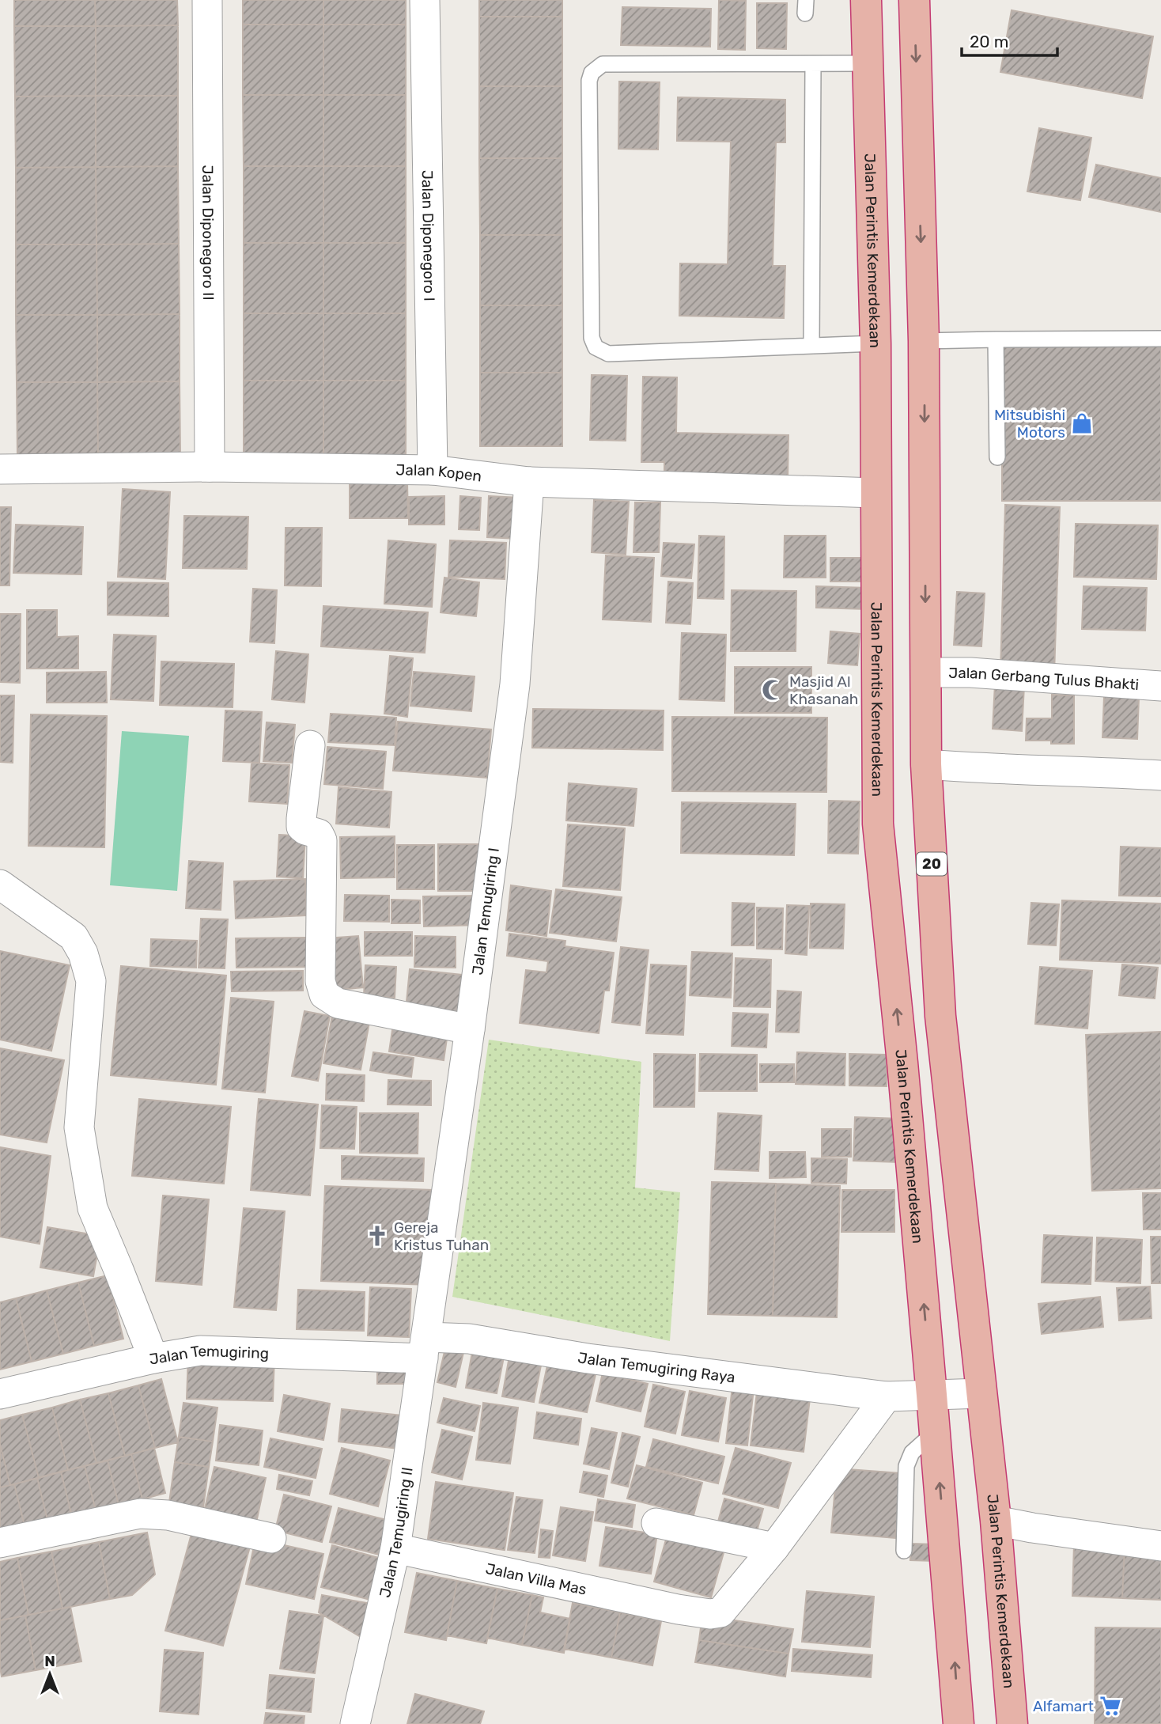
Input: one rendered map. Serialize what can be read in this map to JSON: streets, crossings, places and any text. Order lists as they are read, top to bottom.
{
  "streets": {
    "highway": ["Jalan Perintis Kemerdekaan", "20"],
    "street": [
      "Jalan Diponegoro II",
      "Jalan Diponegoro I",
      "Jalan Kopen",
      "Jalan Gerbang Tulus Bhakti",
      "Jalan Temugiring I",
      "Jalan Temugiring",
      "Jalan Temugiring Raya",
      "Jalan Temugiring II",
      "Jalan Villa Mas"
    ]
  },
  "crossings": [
    ["Jalan Diponegoro II", "Jalan Kopen"],
    ["Jalan Diponegoro I", "Jalan Kopen"],
    ["Jalan Perintis Kemerdekaan", "Jalan Kopen"],
    ["Jalan Perintis Kemerdekaan", "Jalan Gerbang Tulus Bhakti"],
    ["Jalan Perintis Kemerdekaan", "Jalan Temugiring Raya"],
    ["Jalan Kopen", "Jalan Temugiring I"],
    ["Jalan Temugiring I", "Jalan Temugiring"],
    ["Jalan Temugiring I", "Jalan Temugiring Raya"],
    ["Jalan Temugiring I", "Jalan Temugiring II"],
    ["Jalan Temugiring", "Jalan Temugiring Raya"],
    ["Jalan Temugiring", "Jalan Temugiring II"],
    ["Jalan Temugiring Raya", "Jalan Temugiring II"],
    ["Jalan Temugiring II", "Jalan Villa Mas"]
  ],
  "places": {
    "shop": ["Mitsubishi Motors"],
    "mosque": ["Masjid Al Khasanah"],
    "church": ["Gereja Kristus Tuhan"],
    "supermarket": ["Alfamart"]
  },
  "scale_bar": "20 m",
  "north": "top"
}
